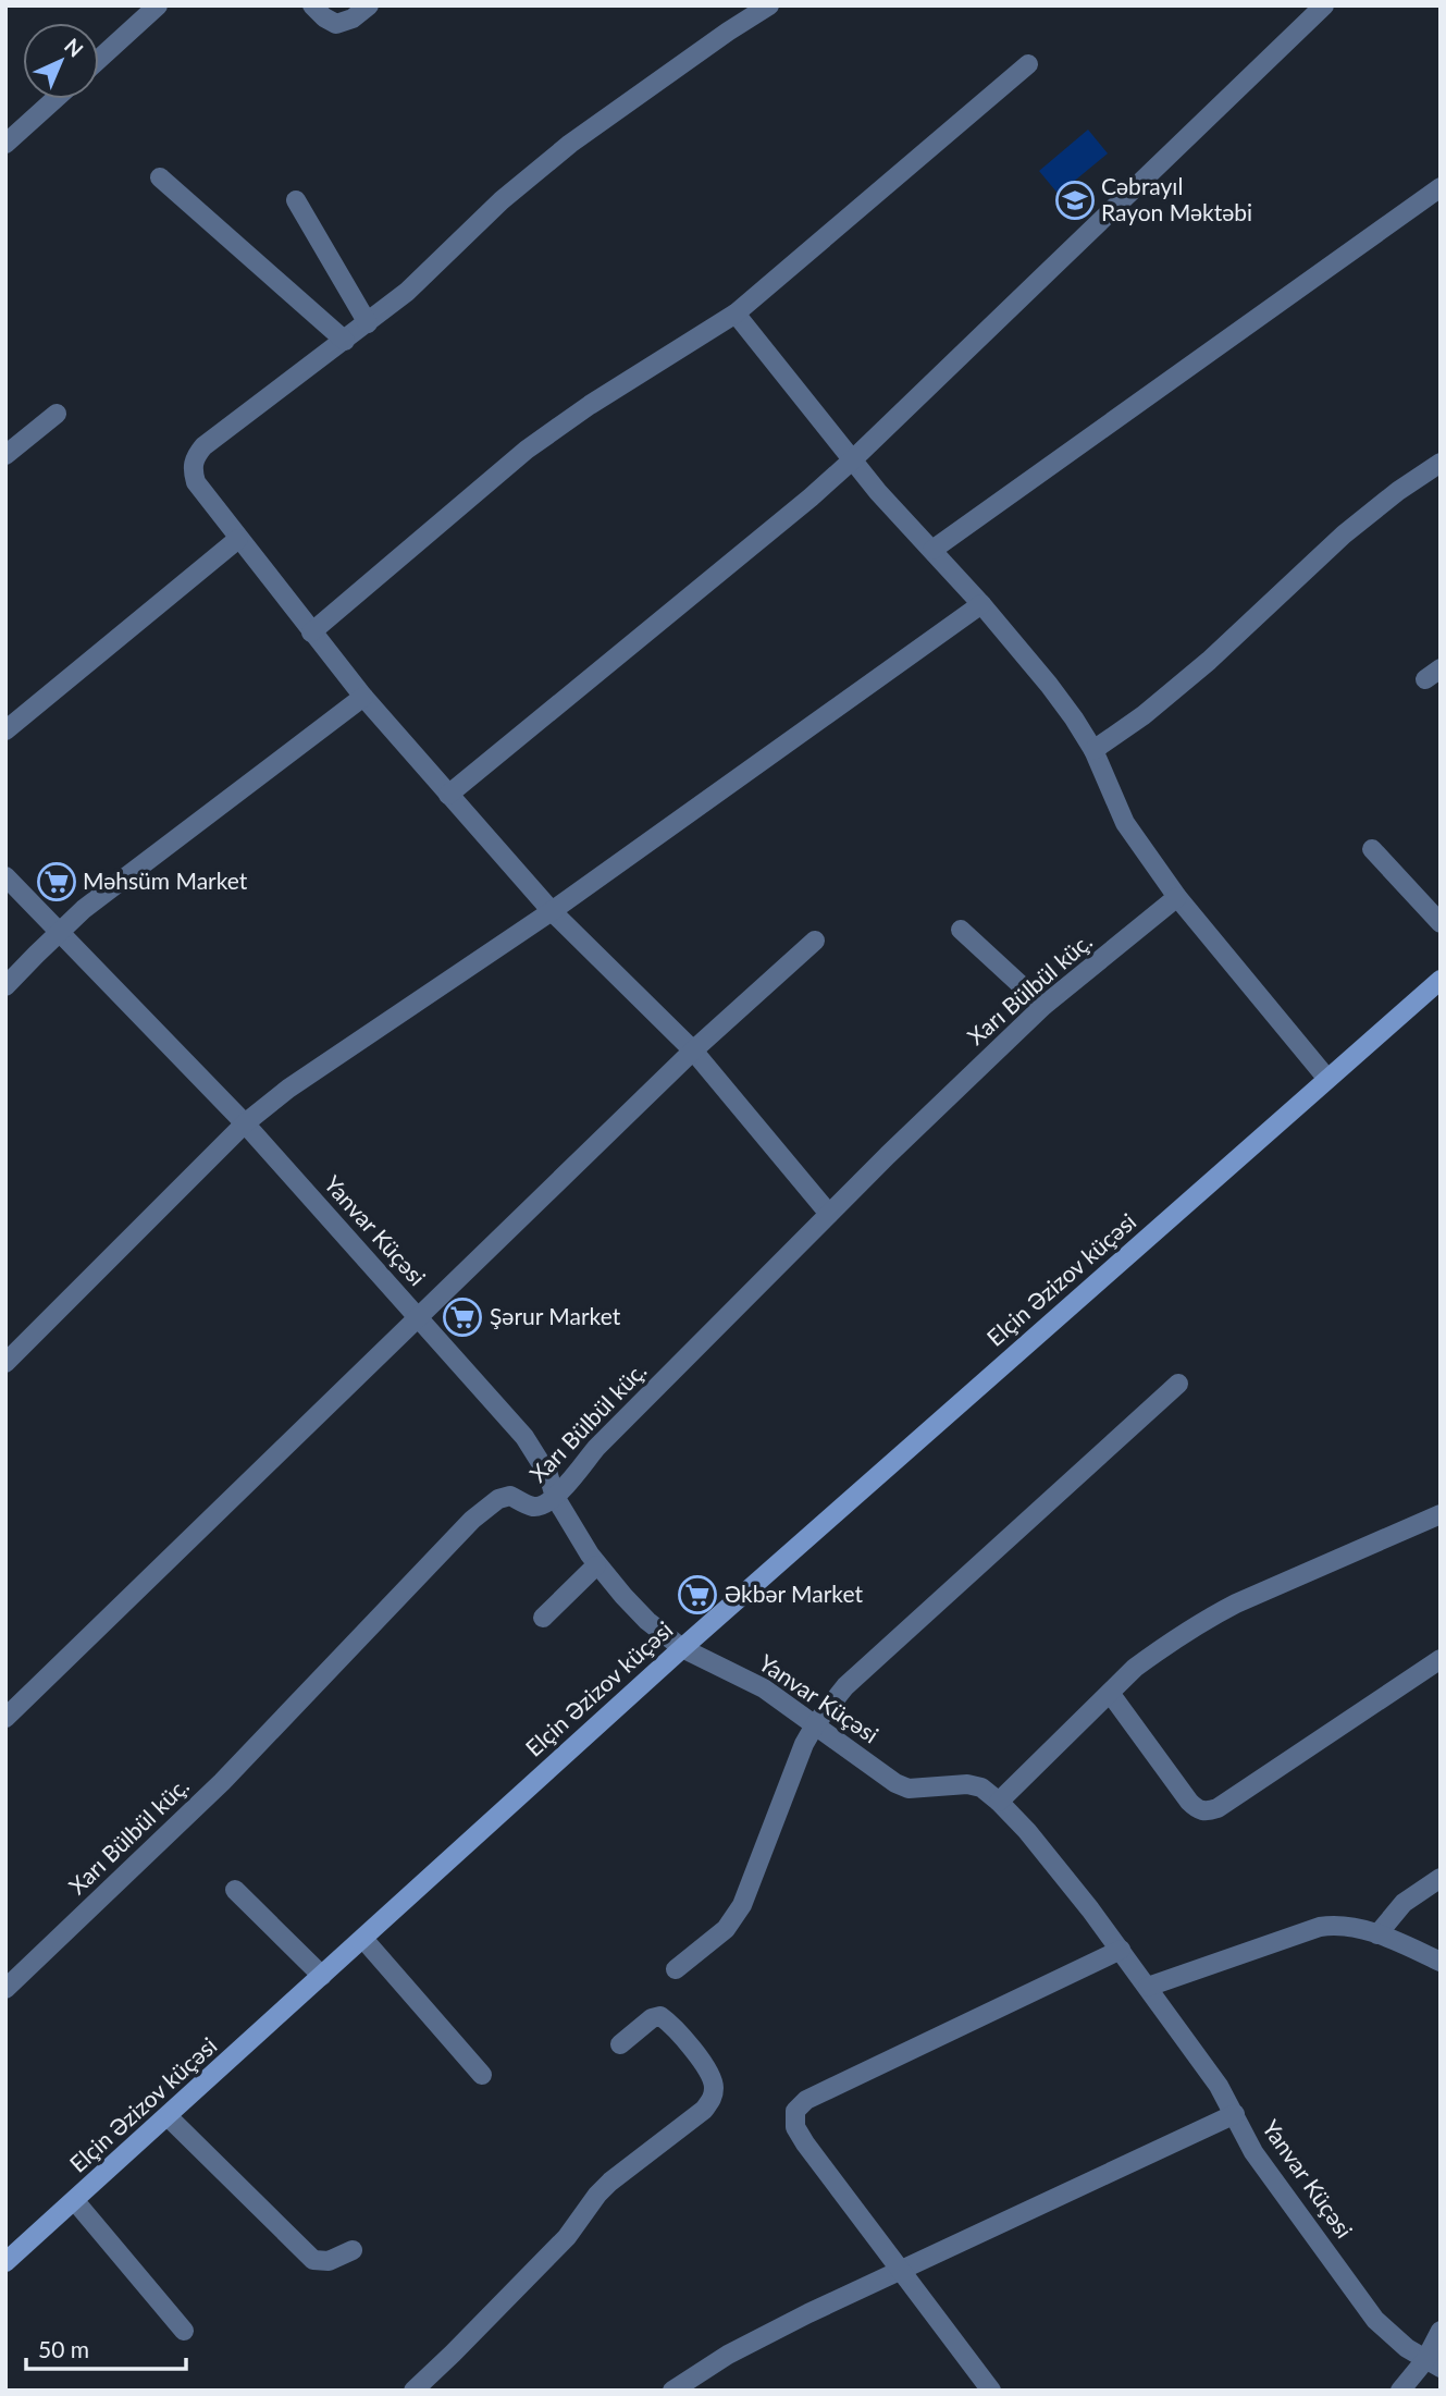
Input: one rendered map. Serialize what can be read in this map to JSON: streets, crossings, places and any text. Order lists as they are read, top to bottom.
{
  "streets": {
    "street": ["Xarı Bülbül küç.", "Yanvar Küçəsi", "Elçin Əzizov küçəsi"]
  },
  "crossings": [
    ["Xarı Bülbül küç.", "Yanvar Küçəsi"],
    ["Yanvar Küçəsi", "Elçin Əzizov küçəsi"]
  ],
  "places": {
    "school or university": ["Cəbrayıl Rayon Məktəbi"],
    "supermarket": ["Məhsüm Market", "Şərur Market", "Əkbər Market"]
  },
  "scale_bar": "50 m",
  "north": "top right"
}
